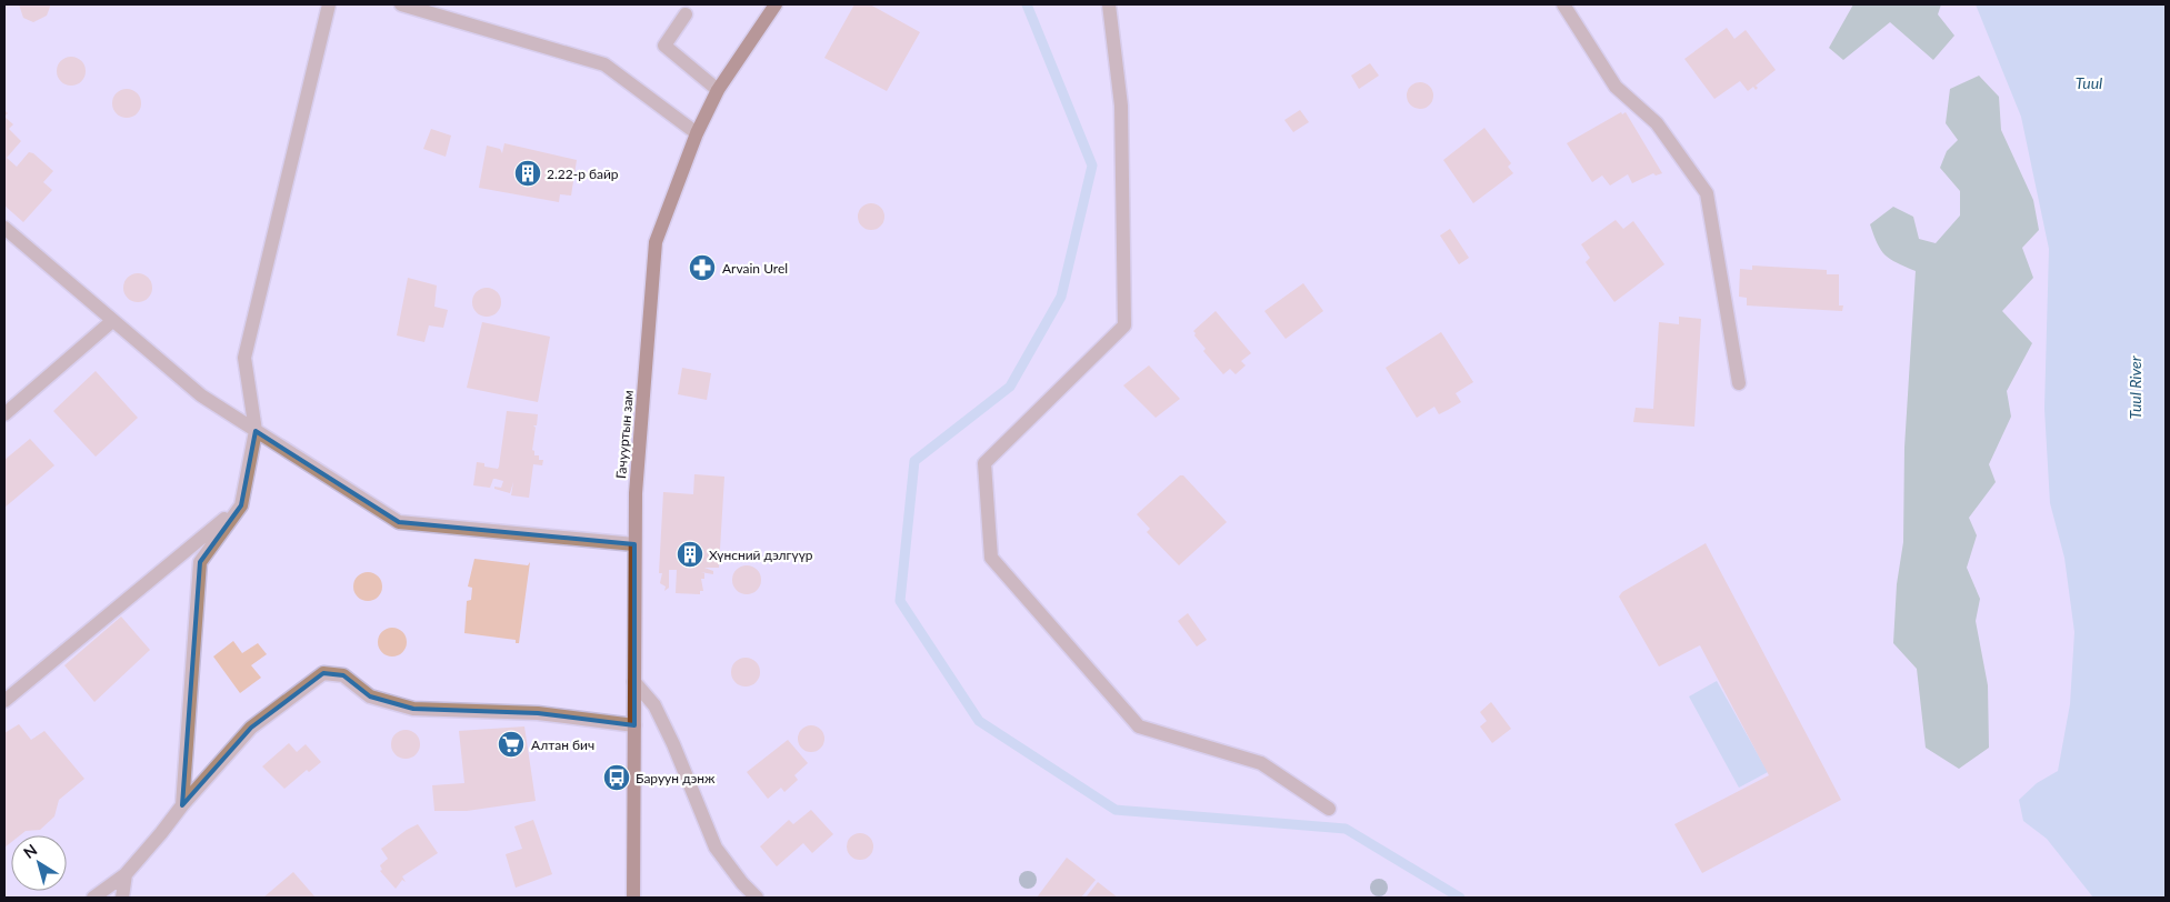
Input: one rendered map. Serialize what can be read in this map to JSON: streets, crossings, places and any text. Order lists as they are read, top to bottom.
{
  "streets": {
    "main road": ["Гачууртын зам"]
  },
  "water": ["Tuul", "Tuul River"],
  "places": {
    "building": ["2.22-р байр", "Хүнсний дэлгүүр"],
    "pharmacy": ["Arvain Urel"],
    "supermarket": ["Алтан бич"],
    "bus stop": ["Баруун дэнж"]
  },
  "north": "top left"
}
